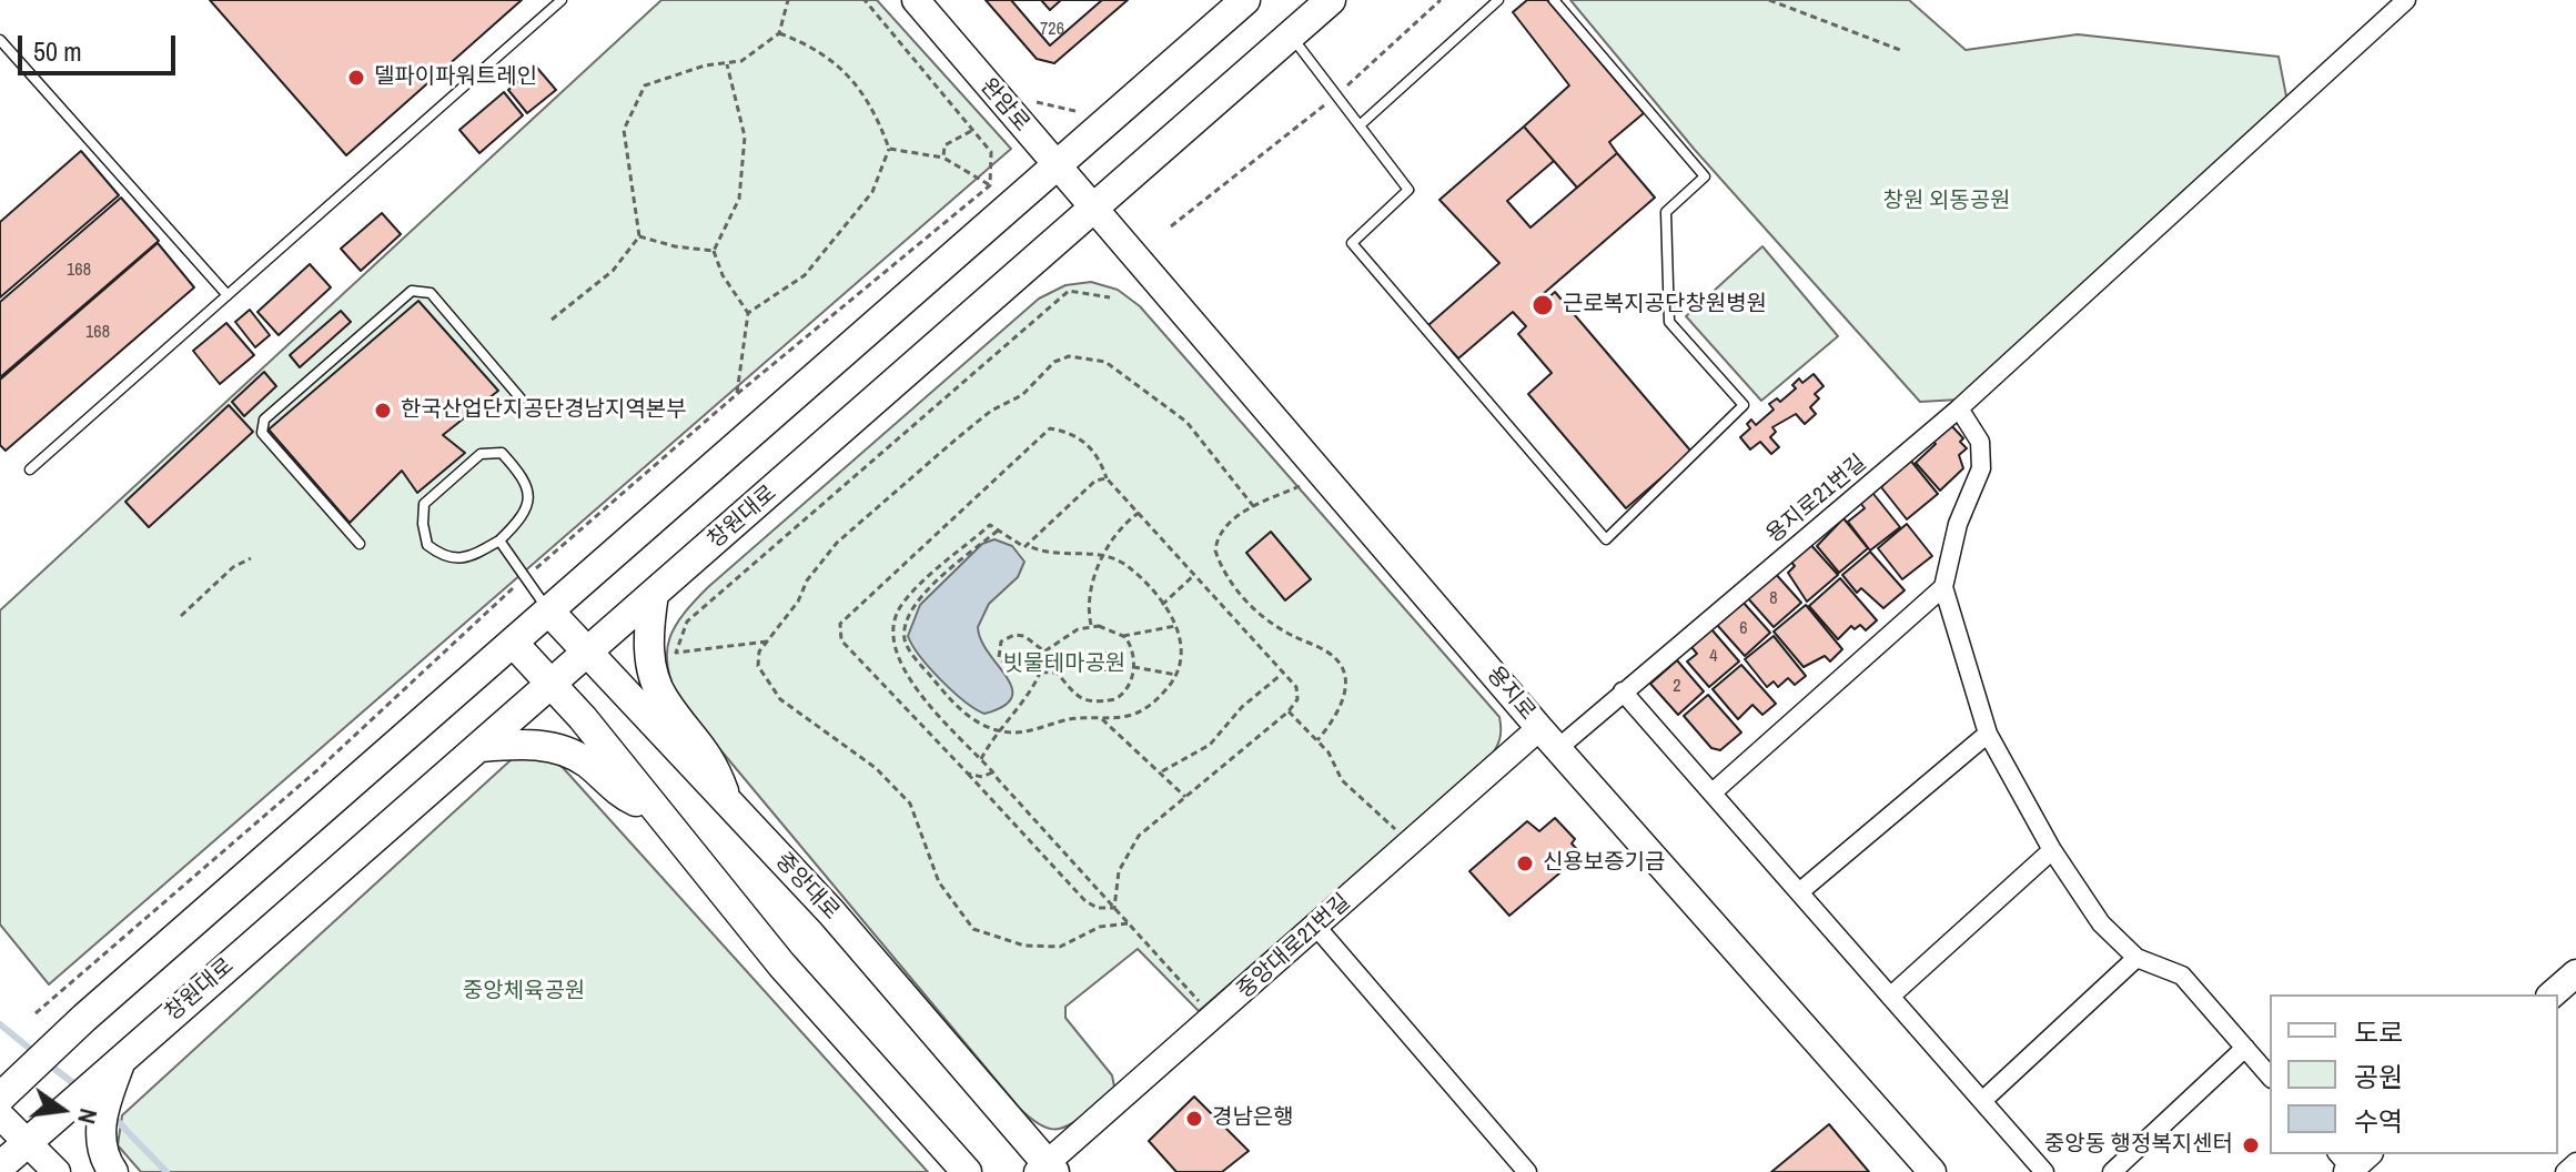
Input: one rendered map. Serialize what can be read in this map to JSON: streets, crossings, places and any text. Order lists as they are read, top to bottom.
{
  "streets": {
    "main road": [
      "완암로",
      "창원대로",
      "용지로",
      "중앙대로"
    ],
    "street": ["용지로21번길", "중앙대로21번길"]
  },
  "crossings": [
    ["완암로", "창원대로"],
    ["완암로", "용지로"],
    ["용지로21번길", "용지로"],
    ["창원대로", "용지로"],
    ["창원대로", "중앙대로"],
    ["용지로", "중앙대로21번길"],
    ["중앙대로", "중앙대로21번길"]
  ],
  "parks": ["창원 외동공원", "빗물테마공원", "중앙체육공원"],
  "places": [
    "델파이파워트레인",
    "근로복지공단창원병원",
    "한국산업단지공단경남지역본부",
    "신용보증기금",
    "경남은행",
    "중앙동 행정복지센터"
  ],
  "house_numbers": [
    "726",
    "168",
    "168",
    "8",
    "6",
    "4",
    "2"
  ],
  "legend": ["도로", "공원", "수역"],
  "scale_bar": "50 m",
  "north": "right"
}
